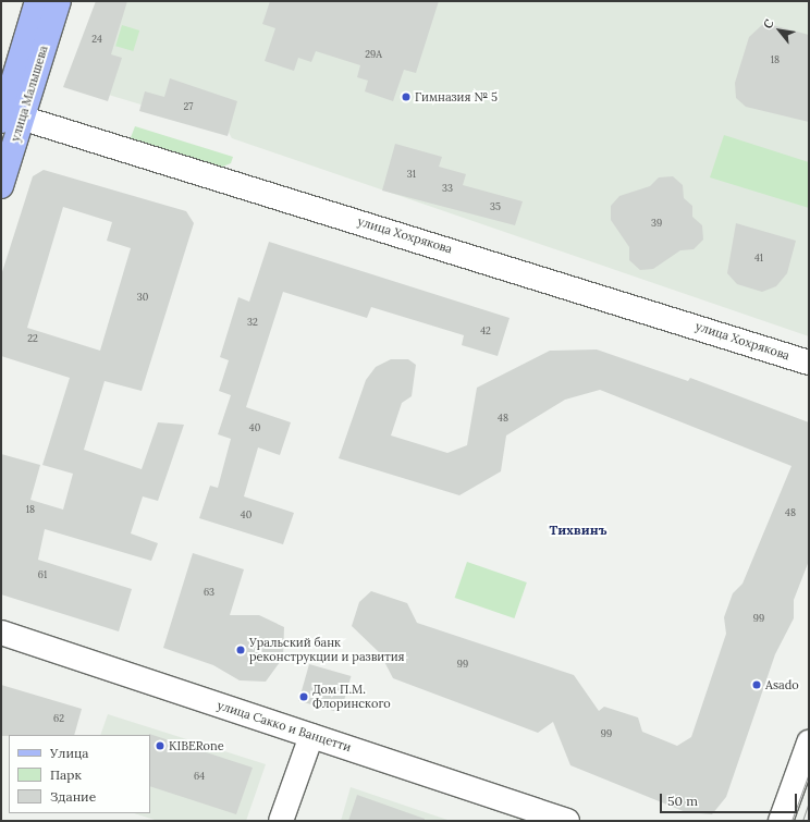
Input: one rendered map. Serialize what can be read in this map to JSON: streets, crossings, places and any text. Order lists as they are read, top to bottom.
{
  "streets": {
    "main road": ["улица Малышева"],
    "street": ["улица Хохрякова", "улица Сакко и Ванцетти"]
  },
  "crossings": [
    ["улица Малышева", "улица Хохрякова"]
  ],
  "districts": ["Тихвинъ"],
  "places": [
    "Гимназия № 5",
    "Уральский банк реконструкции и развития",
    "Asado",
    "Дом П.М. Флоринского",
    "KIBERone"
  ],
  "house_numbers": [
    "24",
    "29А",
    "18",
    "27",
    "31",
    "33",
    "35",
    "39",
    "41",
    "30",
    "32",
    "42",
    "22",
    "48",
    "40",
    "18",
    "48",
    "40",
    "61",
    "63",
    "99",
    "99",
    "62",
    "99",
    "64"
  ],
  "legend": ["Улица", "Парк", "Здание"],
  "scale_bar": "50 m",
  "north": "top left"
}
